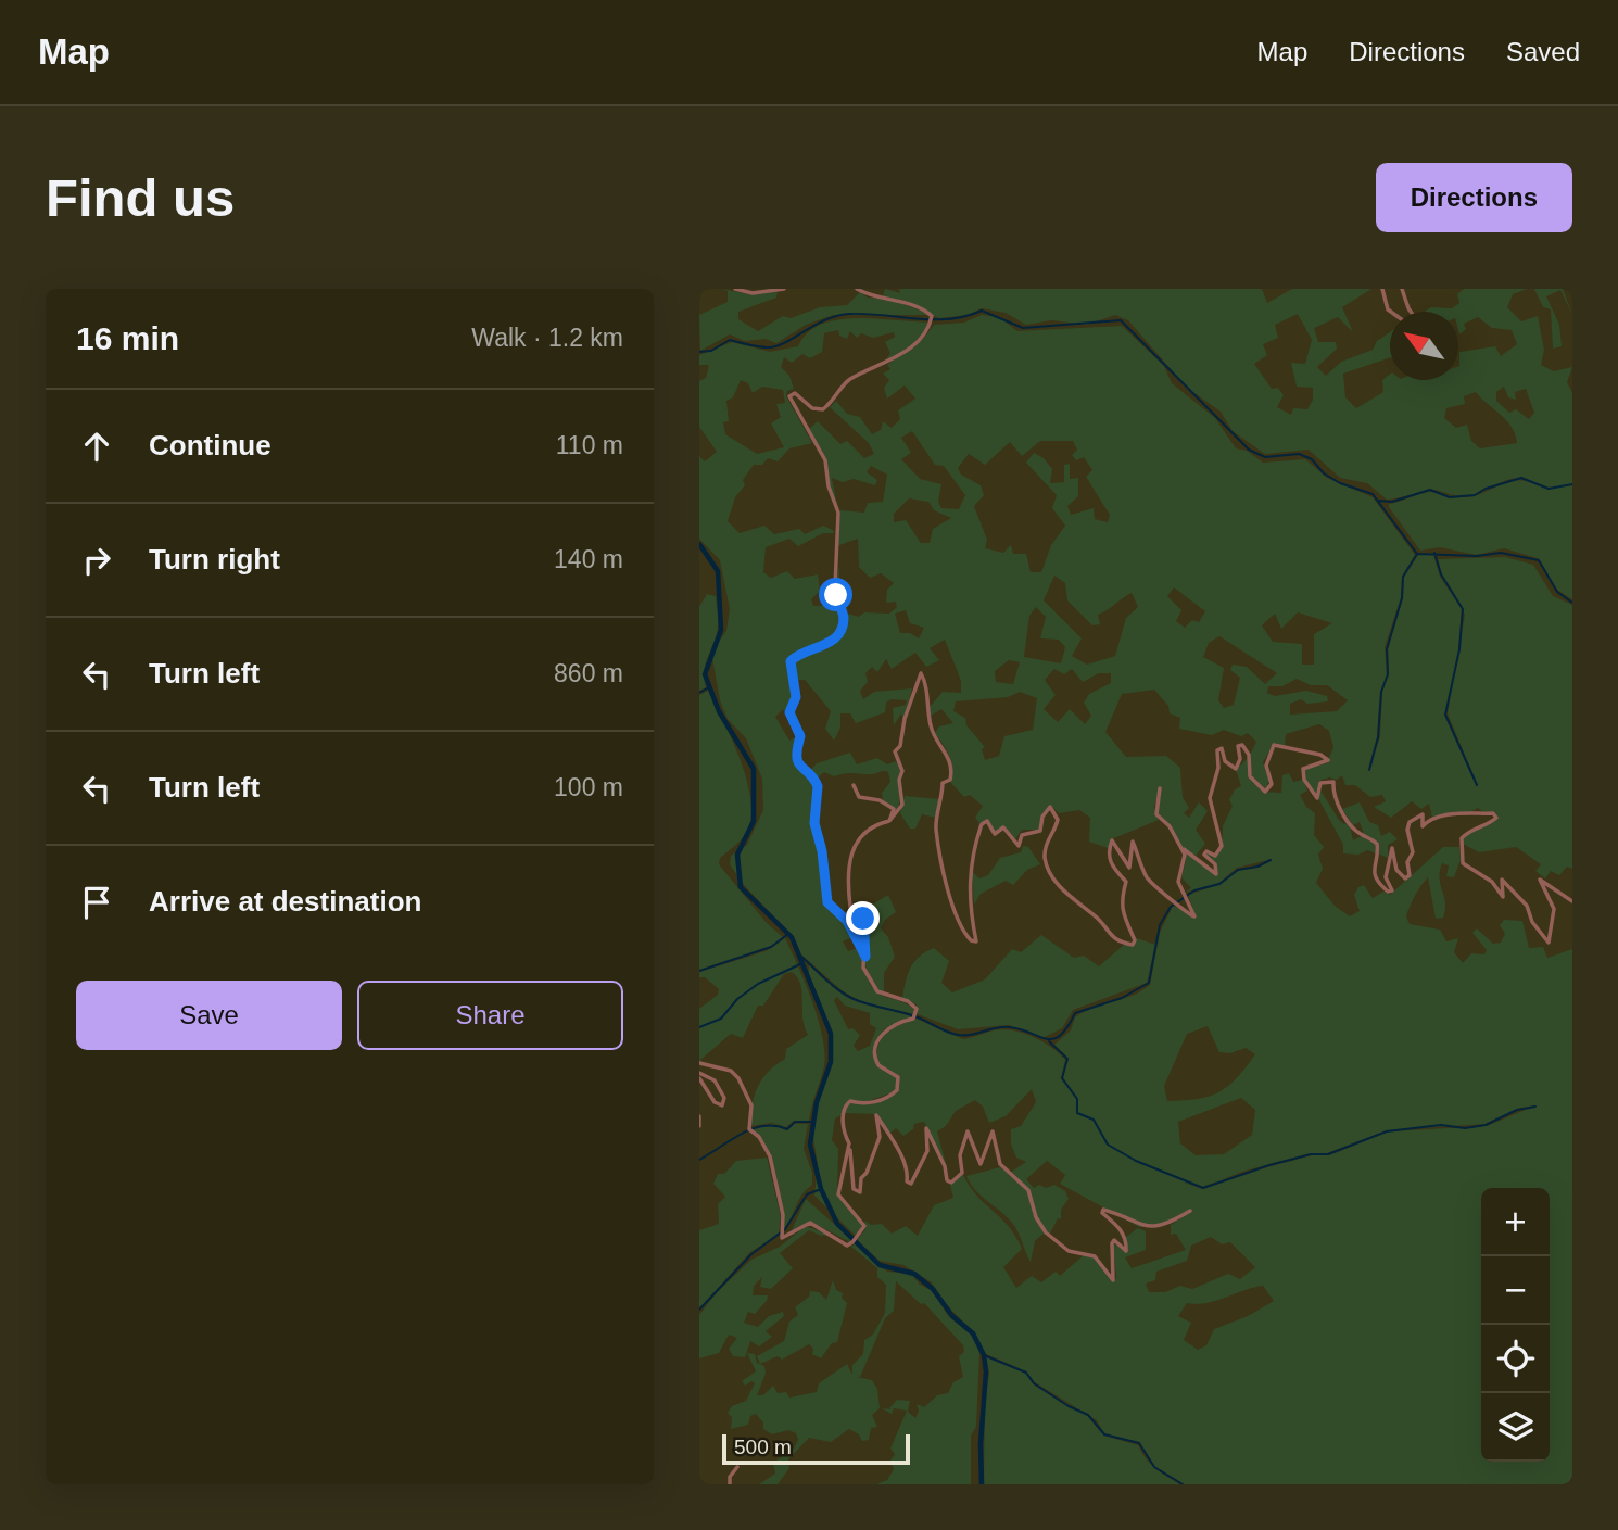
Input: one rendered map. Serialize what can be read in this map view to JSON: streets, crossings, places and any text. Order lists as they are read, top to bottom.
{
  "scale_bar": "500 m",
  "north": "top left",
  "page": {
    "header": "Map",
    "nav": ["Map", "Directions", "Saved"],
    "buttons": [
      "Directions",
      ["Save", "Share"]
    ],
    "title": "Find us",
    "heading": ["16 min", "Walk · 1.2 km"],
    "list": [
      ["Continue", "110 m"],
      ["Turn right", "140 m"],
      ["Turn left", "860 m"],
      ["Turn left", "100 m"],
      "Arrive at destination"
    ],
    "map_buttons": ["+", "−"],
    "scale": "500 m"
  }
}
